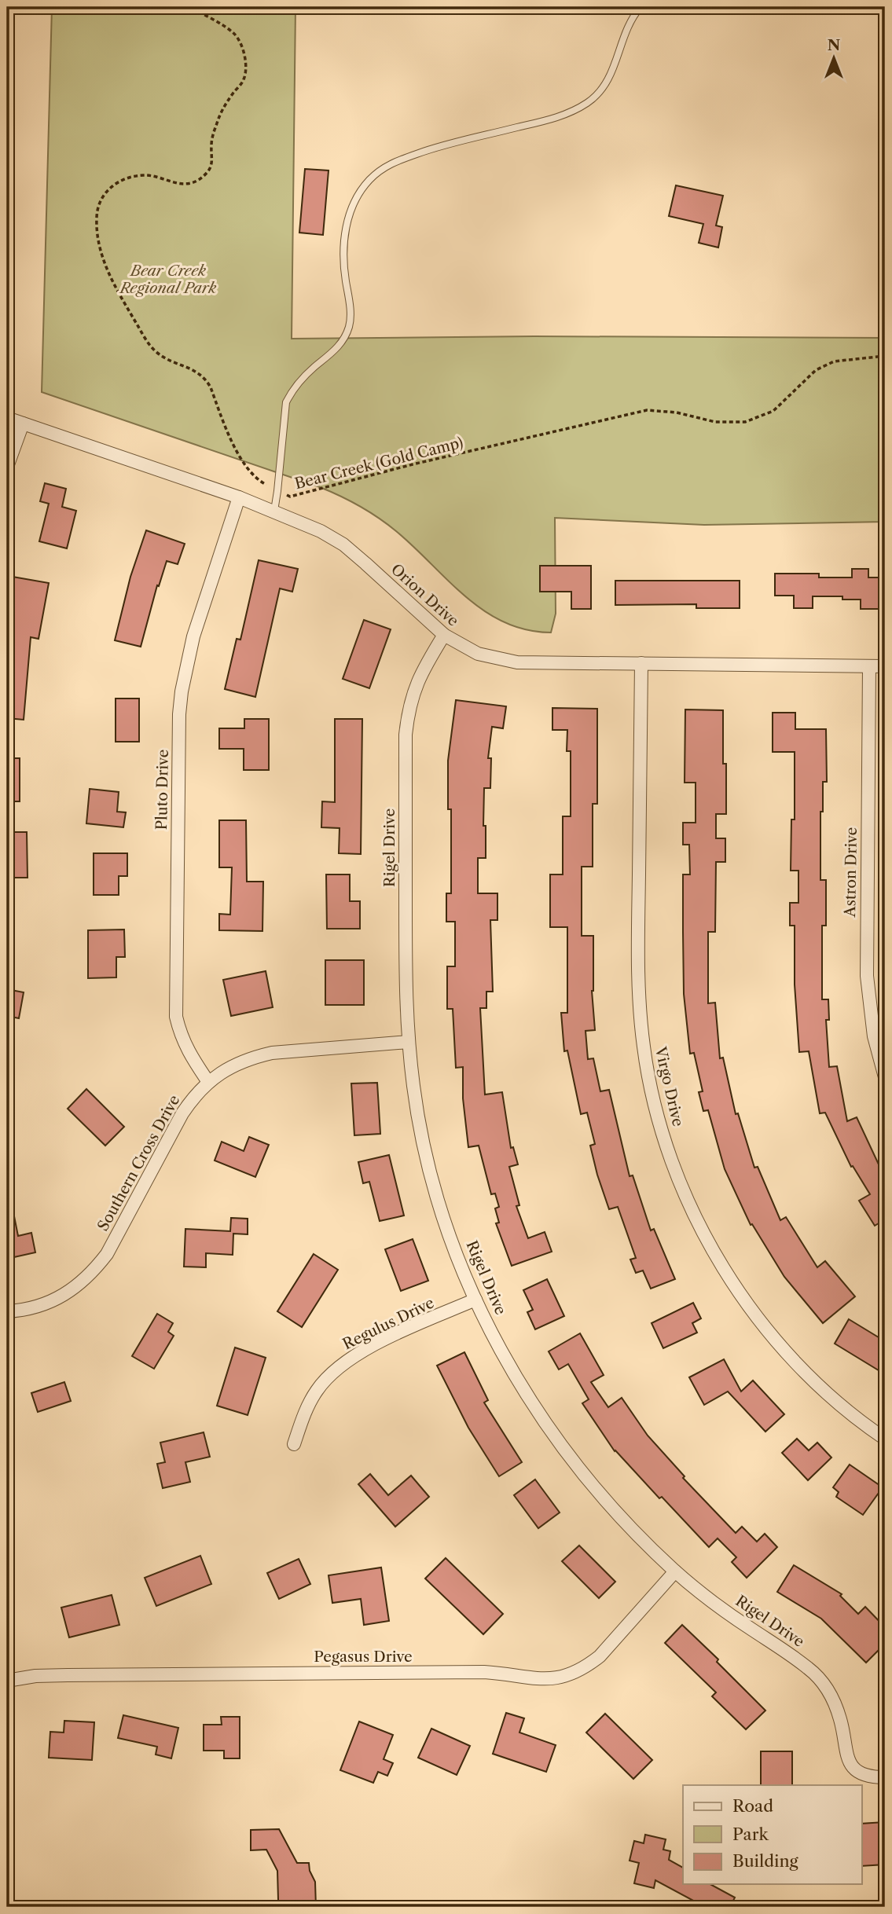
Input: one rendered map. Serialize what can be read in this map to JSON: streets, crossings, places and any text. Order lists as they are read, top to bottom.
{
  "streets": {
    "street": [
      "Orion Drive",
      "Pluto Drive",
      "Rigel Drive",
      "Astron Drive",
      "Virgo Drive",
      "Southern Cross Drive",
      "Regulus Drive",
      "Pegasus Drive"
    ],
    "path": ["Bear Creek (Gold Camp)"]
  },
  "crossings": [
    ["Orion Drive", "Pluto Drive"],
    ["Orion Drive", "Rigel Drive"],
    ["Orion Drive", "Astron Drive"],
    ["Orion Drive", "Virgo Drive"],
    ["Pluto Drive", "Southern Cross Drive"],
    ["Rigel Drive", "Southern Cross Drive"],
    ["Rigel Drive", "Regulus Drive"],
    ["Rigel Drive", "Pegasus Drive"]
  ],
  "parks": ["Bear Creek Regional Park"],
  "legend": ["Road", "Park", "Building"],
  "north": "top"
}
